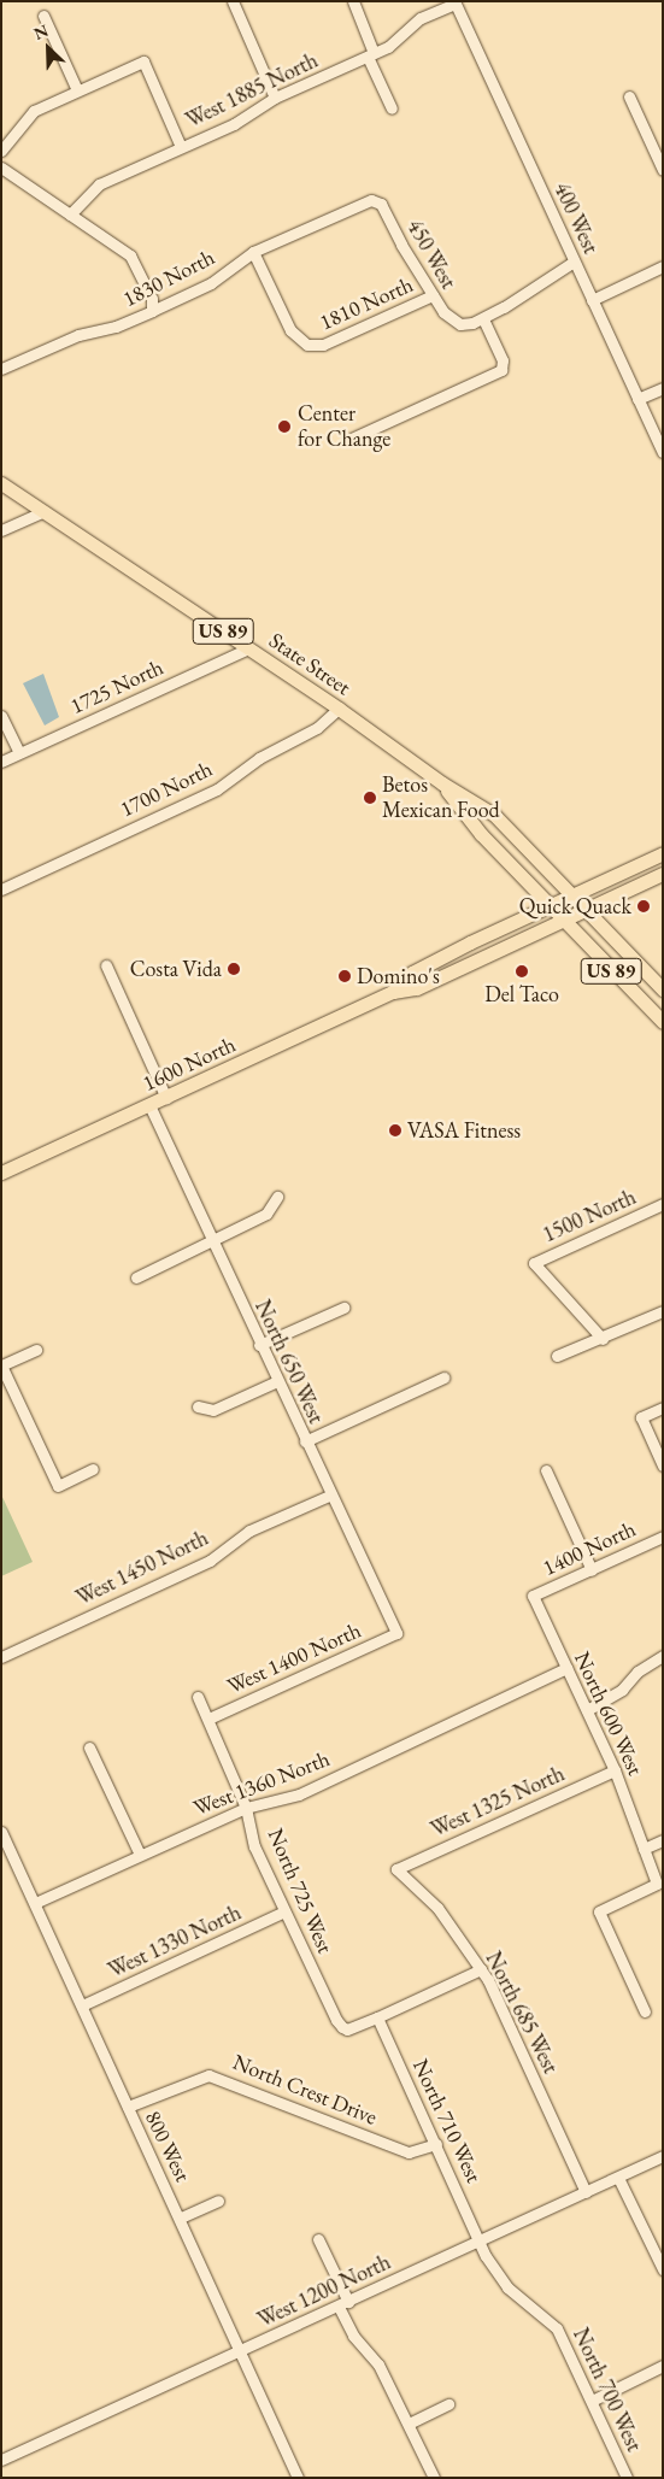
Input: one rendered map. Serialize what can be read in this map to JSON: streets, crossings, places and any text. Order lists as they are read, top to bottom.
{
  "streets": {
    "main road": ["US 89", "State Street", "1600 North"],
    "street": [
      "West 1885 North",
      "400 West",
      "450 West",
      "1830 North",
      "1810 North",
      "1725 North",
      "1700 North",
      "1500 North",
      "North 650 West",
      "1400 North",
      "West 1450 North",
      "West 1400 North",
      "North 600 West",
      "West 1360 North",
      "West 1325 North",
      "North 725 West",
      "West 1330 North",
      "North 685 West",
      "North Crest Drive",
      "North 710 West",
      "800 West",
      "West 1200 North",
      "North 700 West"
    ]
  },
  "crossings": [
    ["West 1885 North", "400 West"],
    ["450 West", "1830 North"],
    ["450 West", "1810 North"],
    ["1830 North", "1810 North"],
    ["State Street", "1725 North"],
    ["State Street", "1700 North"],
    ["State Street", "1600 North"],
    ["1600 North", "North 650 West"],
    ["North 650 West", "West 1450 North"],
    ["North 650 West", "West 1400 North"],
    ["1400 North", "North 600 West"],
    ["West 1400 North", "North 725 West"],
    ["North 600 West", "West 1360 North"],
    ["North 600 West", "West 1325 North"],
    ["West 1360 North", "North 725 West"],
    ["West 1360 North", "800 West"],
    ["West 1325 North", "North 685 West"],
    ["North 725 West", "West 1330 North"],
    ["North 725 West", "North 710 West"],
    ["West 1330 North", "800 West"],
    ["North 685 West", "West 1200 North"],
    ["North Crest Drive", "North 710 West"],
    ["North Crest Drive", "800 West"],
    ["North 710 West", "West 1200 North"],
    ["North 710 West", "North 700 West"],
    ["800 West", "West 1200 North"],
    ["West 1200 North", "North 700 West"]
  ],
  "places": [
    "Center for Change",
    "Betos Mexican Food",
    "Quick Quack",
    "Costa Vida",
    "Del Taco",
    "Domino's",
    "VASA Fitness"
  ],
  "north": "top left"
}
